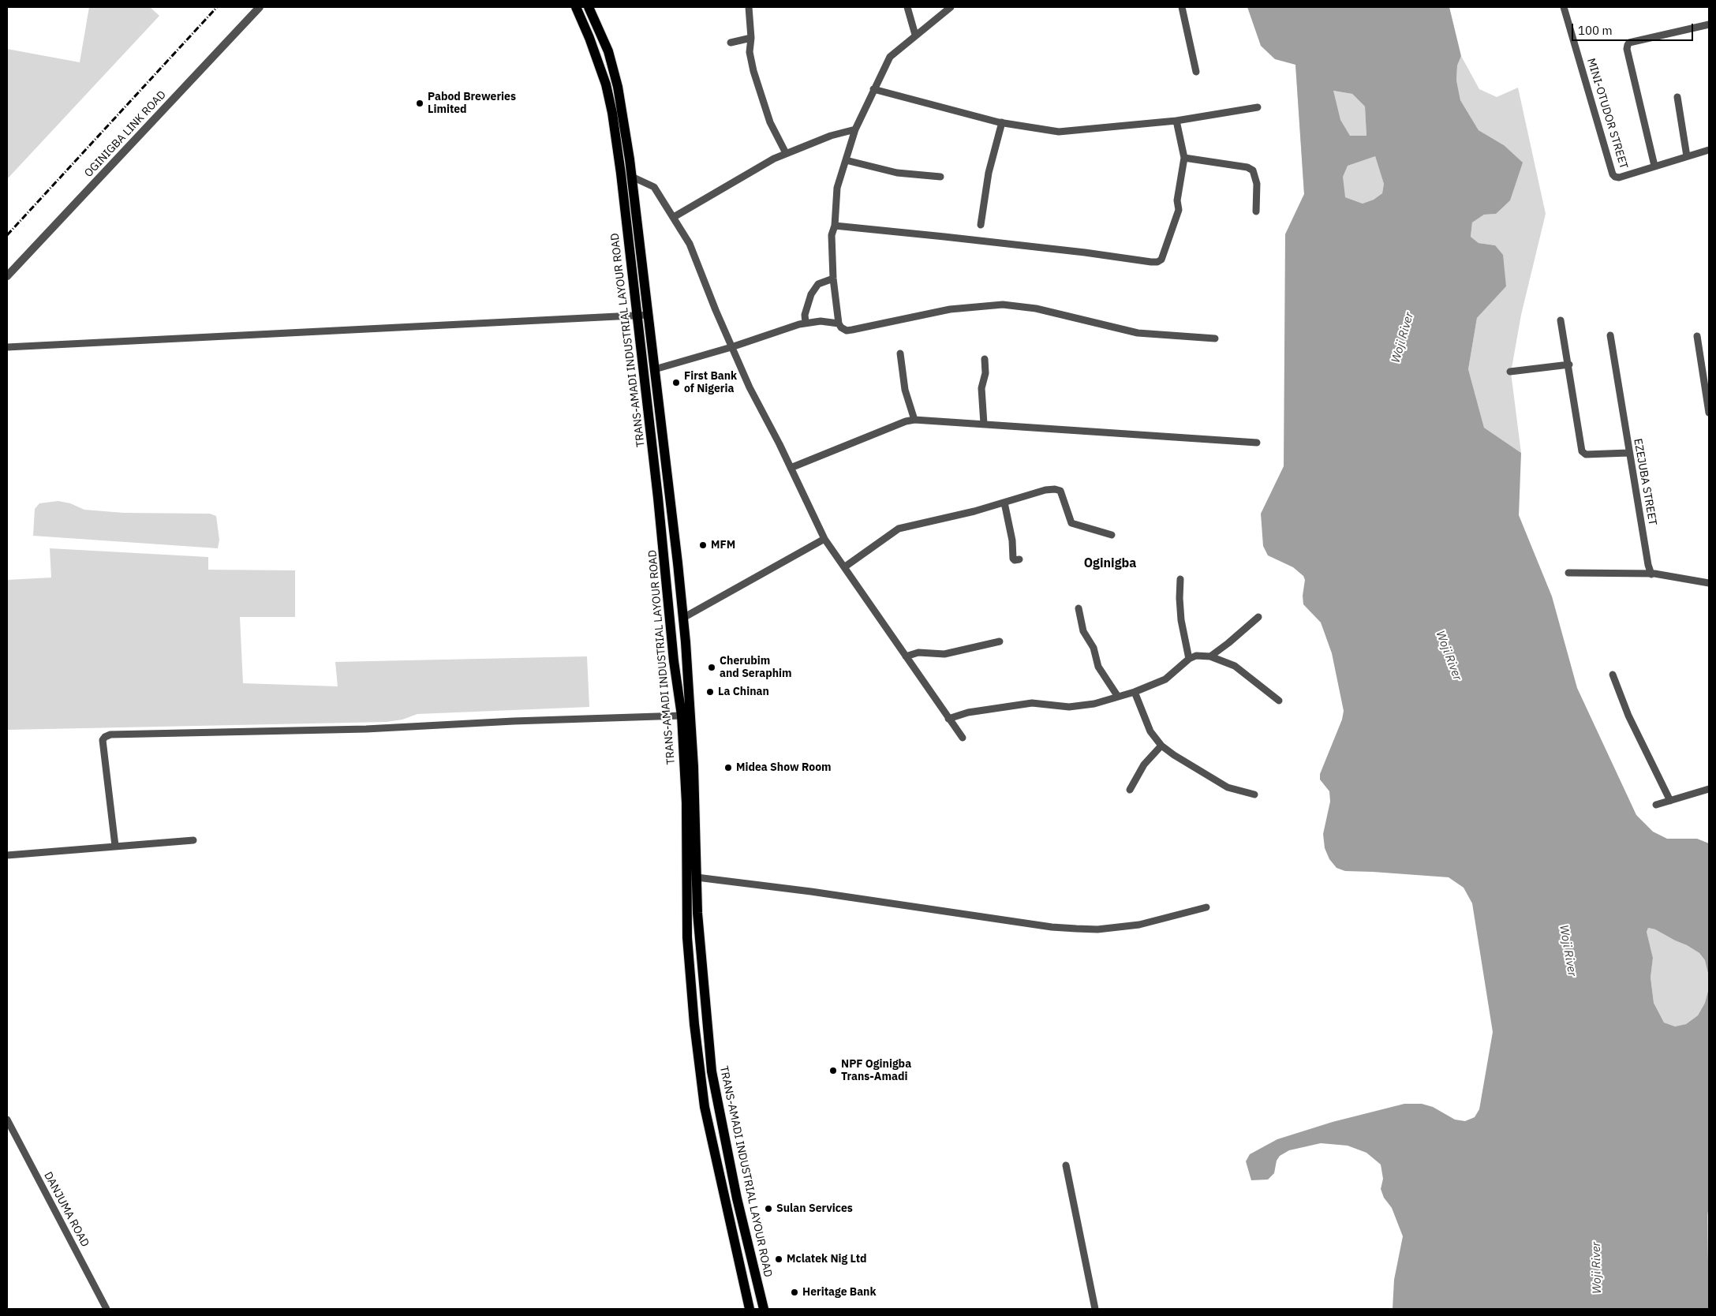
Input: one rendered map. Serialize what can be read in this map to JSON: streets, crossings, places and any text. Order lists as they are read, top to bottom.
{
  "streets": {
    "main road": ["TRANS-AMADI INDUSTRIAL LAYOUR ROAD"],
    "street": [
      "MINI-OTUDOR STREET",
      "OGINIGBA LINK ROAD",
      "EZEJUBA STREET",
      "DANJUMA ROAD"
    ]
  },
  "districts": ["Oginigba"],
  "water": ["Woji River"],
  "places": [
    "Pabod Breweries Limited",
    "First Bank of Nigeria",
    "MFM",
    "Cherubim and Seraphim",
    "La Chinan",
    "Midea Show Room",
    "NPF Oginigba Trans-Amadi",
    "Sulan Services",
    "Mclatek Nig Ltd",
    "Heritage Bank"
  ],
  "scale_bar": "100 m"
}
